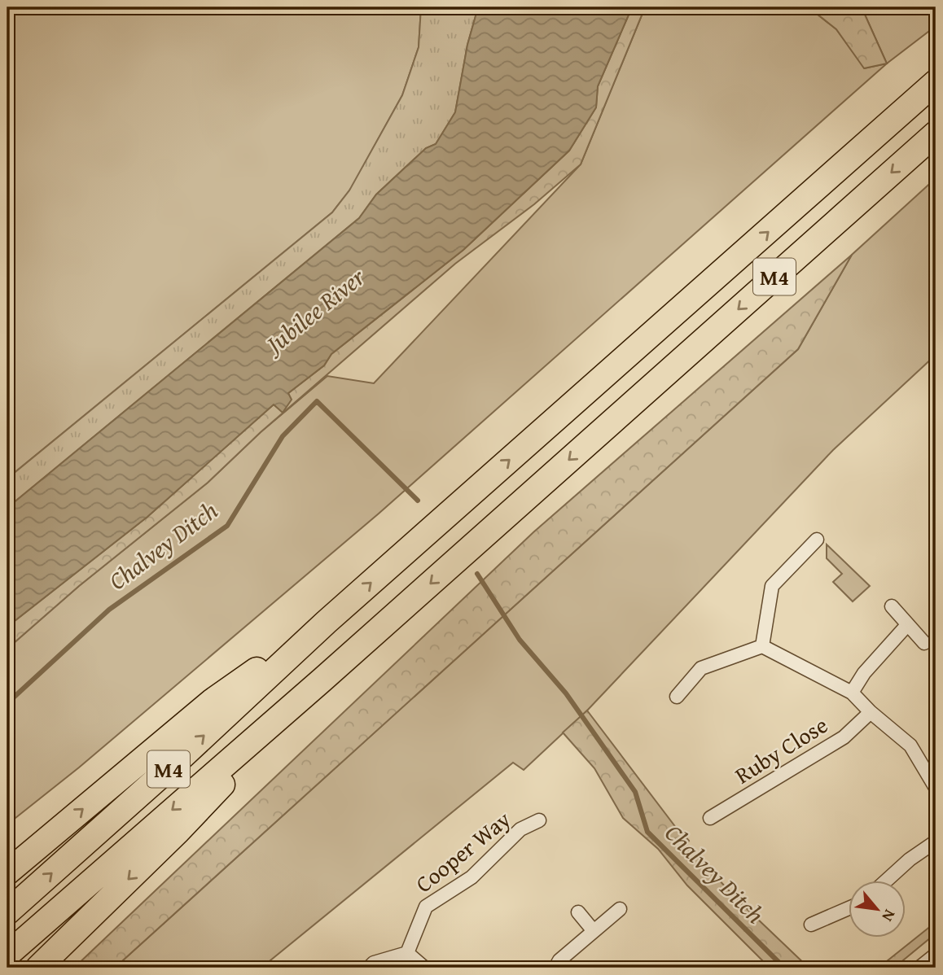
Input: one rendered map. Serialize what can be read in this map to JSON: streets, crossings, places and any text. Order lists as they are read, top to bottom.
{
  "streets": {
    "highway": ["M4"],
    "street": ["Ruby Close", "Cooper Way"]
  },
  "water": ["Jubilee River", "Chalvey Ditch"],
  "north": "bottom right"
}
